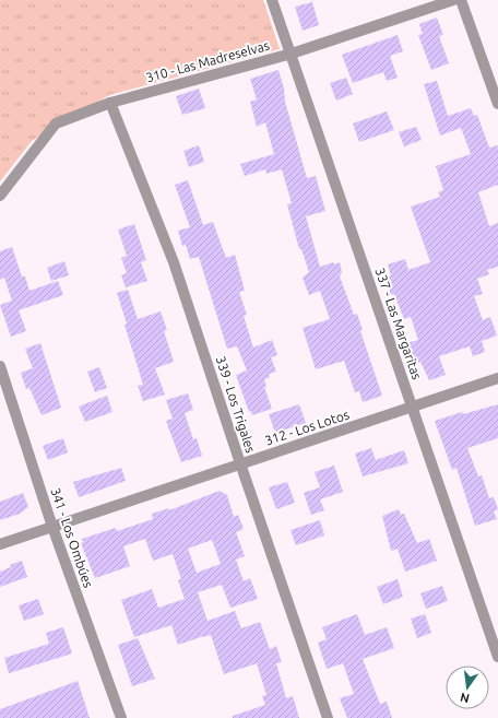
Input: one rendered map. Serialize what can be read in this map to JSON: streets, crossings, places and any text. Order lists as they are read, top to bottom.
{
  "streets": {
    "street": [
      "310 - Las Madreselvas",
      "337 - Las Margaritas",
      "339 - Los Trigales",
      "312 - Los Lotos",
      "341 - Los Ombúes"
    ]
  },
  "crossings": [
    ["310 - Las Madreselvas", "337 - Las Margaritas"],
    ["310 - Las Madreselvas", "339 - Los Trigales"],
    ["337 - Las Margaritas", "312 - Los Lotos"],
    ["339 - Los Trigales", "312 - Los Lotos"],
    ["312 - Los Lotos", "341 - Los Ombúes"]
  ],
  "north": "bottom"
}
